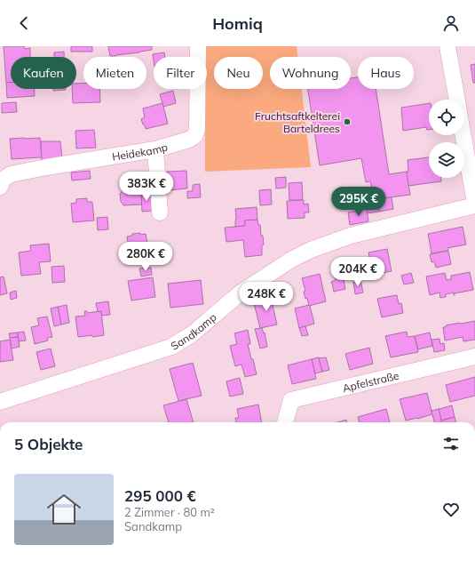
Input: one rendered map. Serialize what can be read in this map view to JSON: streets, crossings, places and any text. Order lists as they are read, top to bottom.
{
  "streets": {
    "street": ["Heidekamp", "Sandkamp", "Apfelstraße"]
  },
  "places": ["Fruchtsaftkelterei Barteldrees"],
  "page": {
    "header": "Homiq",
    "chip": [
      "Kaufen",
      "Mieten",
      "Filter",
      "Neu",
      "Wohnung",
      "Haus"
    ],
    "price": [
      "383K €",
      "295K €",
      "280K €",
      "204K €",
      "248K €"
    ],
    "heading": "5 Objekte",
    "list": [
      {
        "name": "295 000 €",
        "note": "2 Zimmer · 80 m² · Sandkamp"
      }
    ]
  }
}
